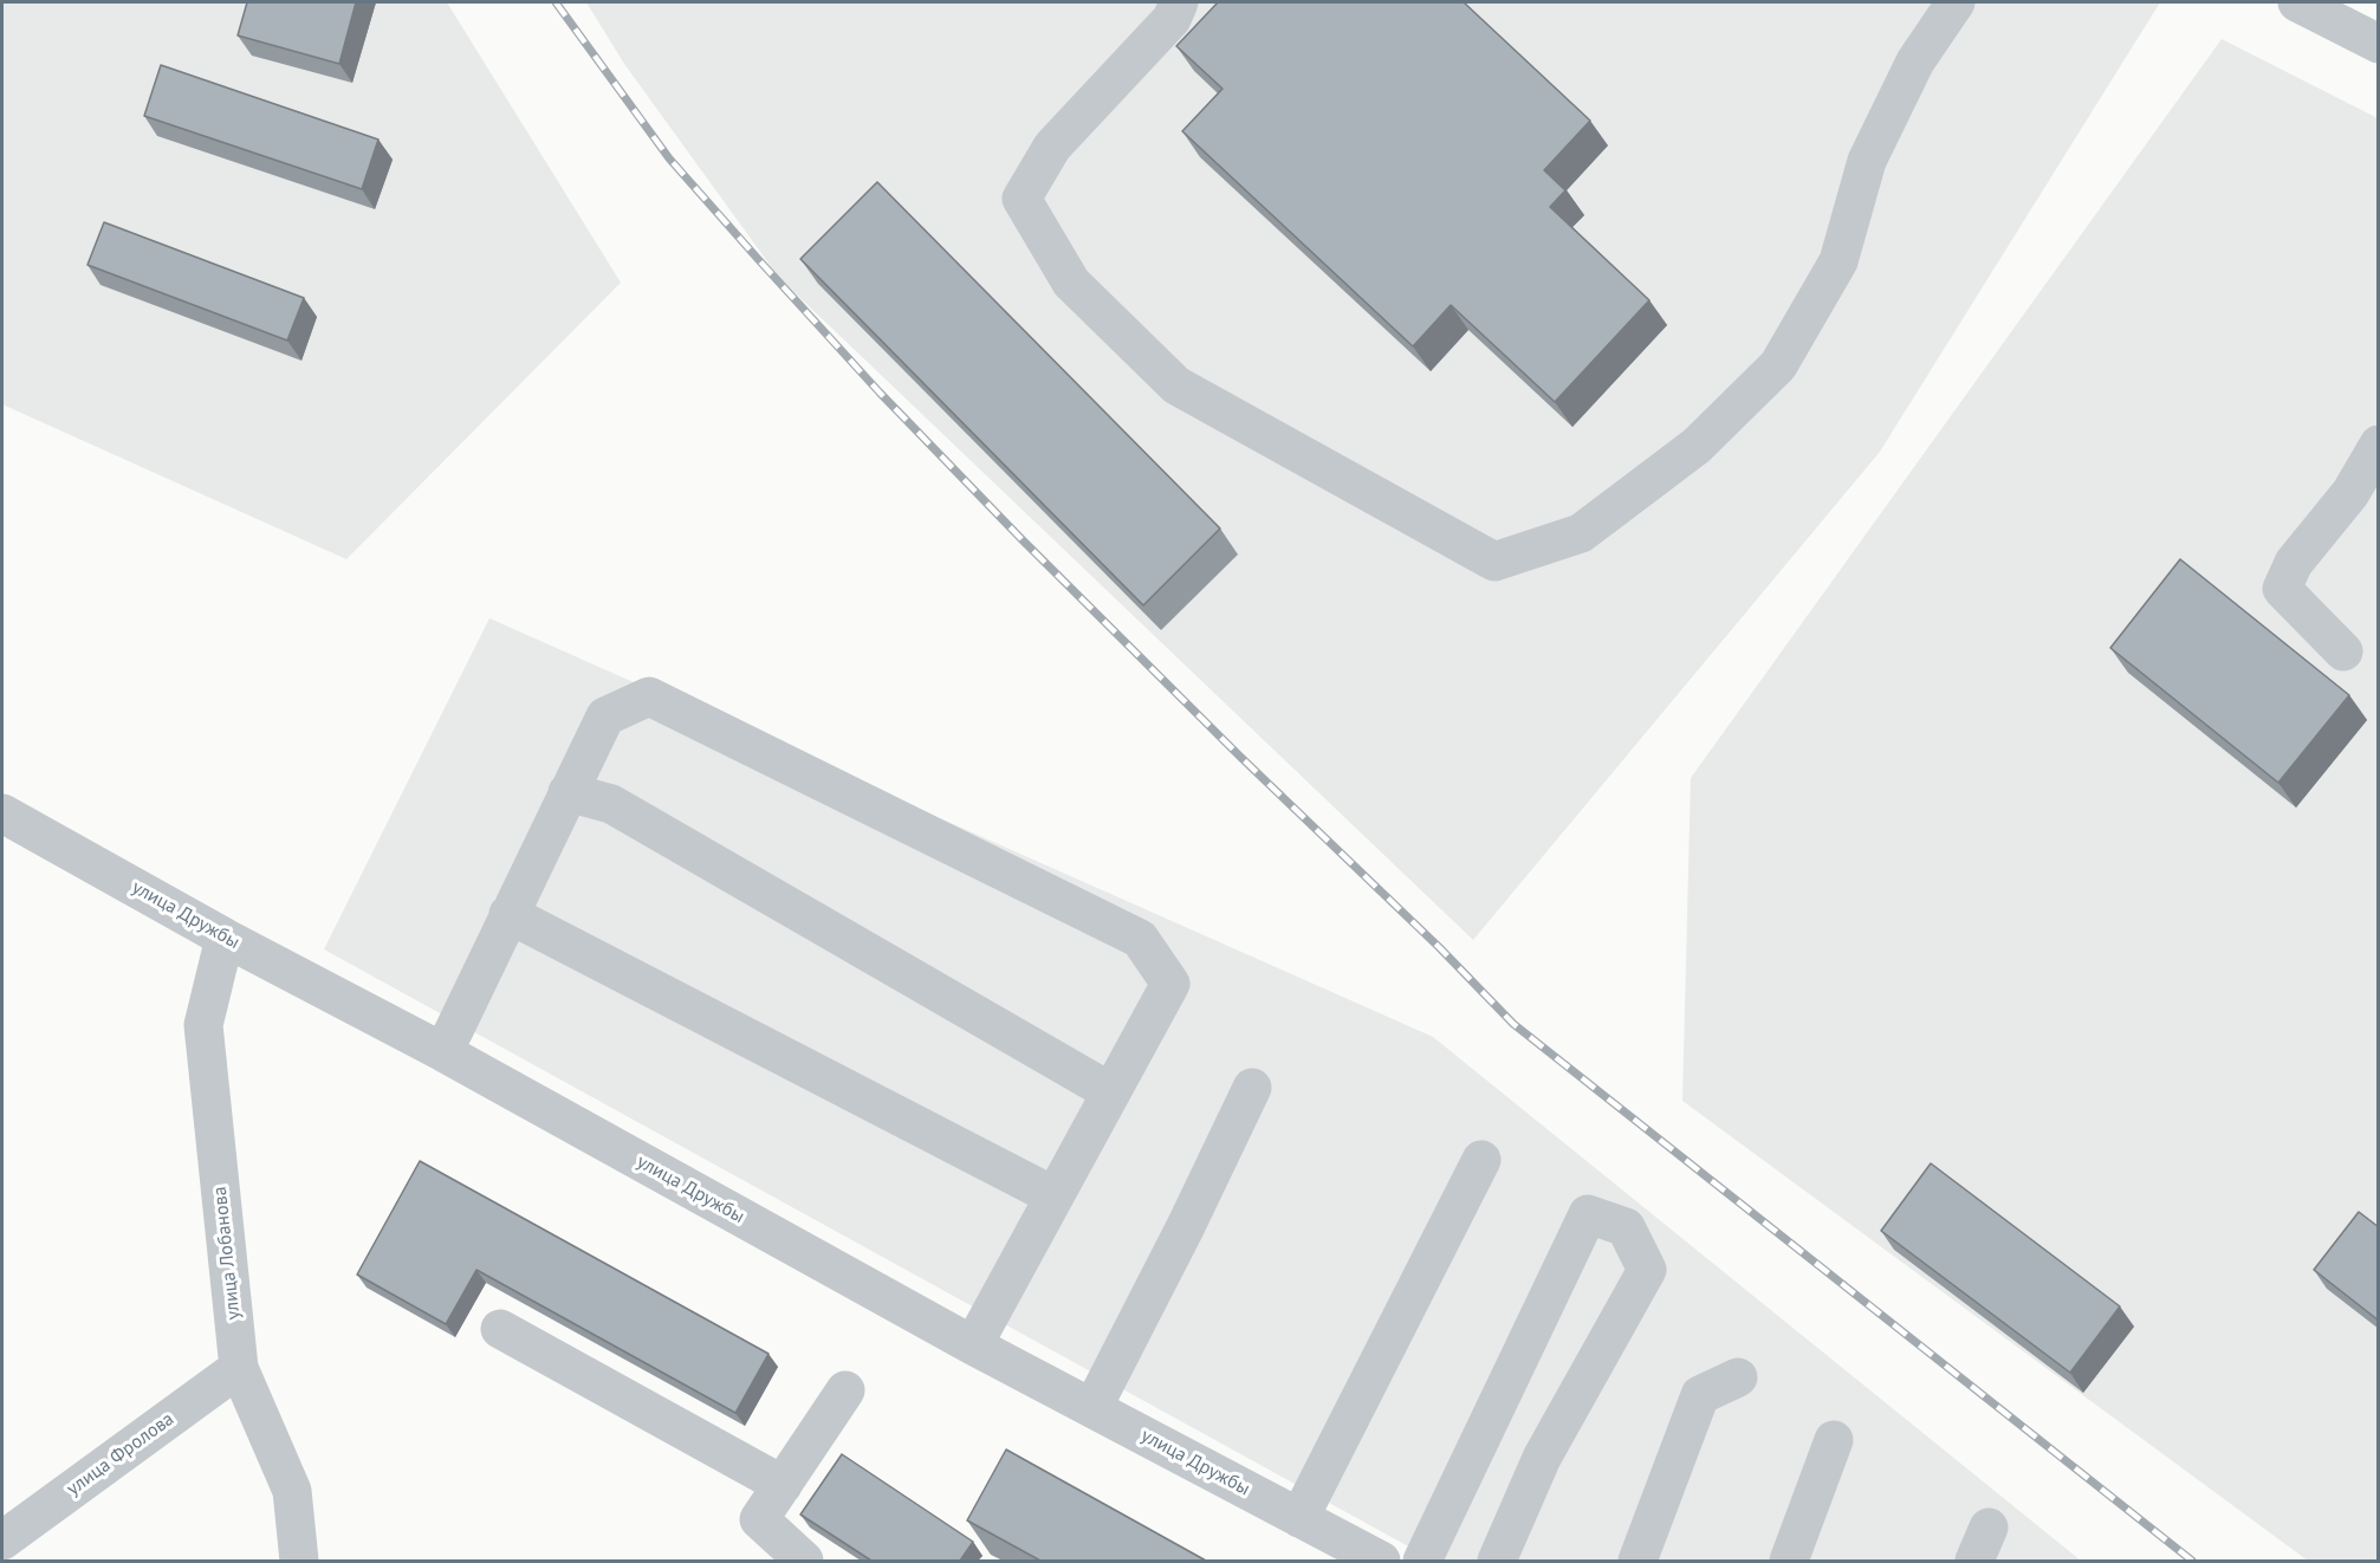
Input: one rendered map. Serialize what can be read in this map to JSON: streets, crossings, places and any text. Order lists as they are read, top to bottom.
{
  "streets": {
    "street": ["улица Дружбы", "улица Лобанова", "улица Фролова"]
  },
  "crossings": [
    ["улица Дружбы", "улица Лобанова"],
    ["улица Лобанова", "улица Фролова"]
  ]
}
